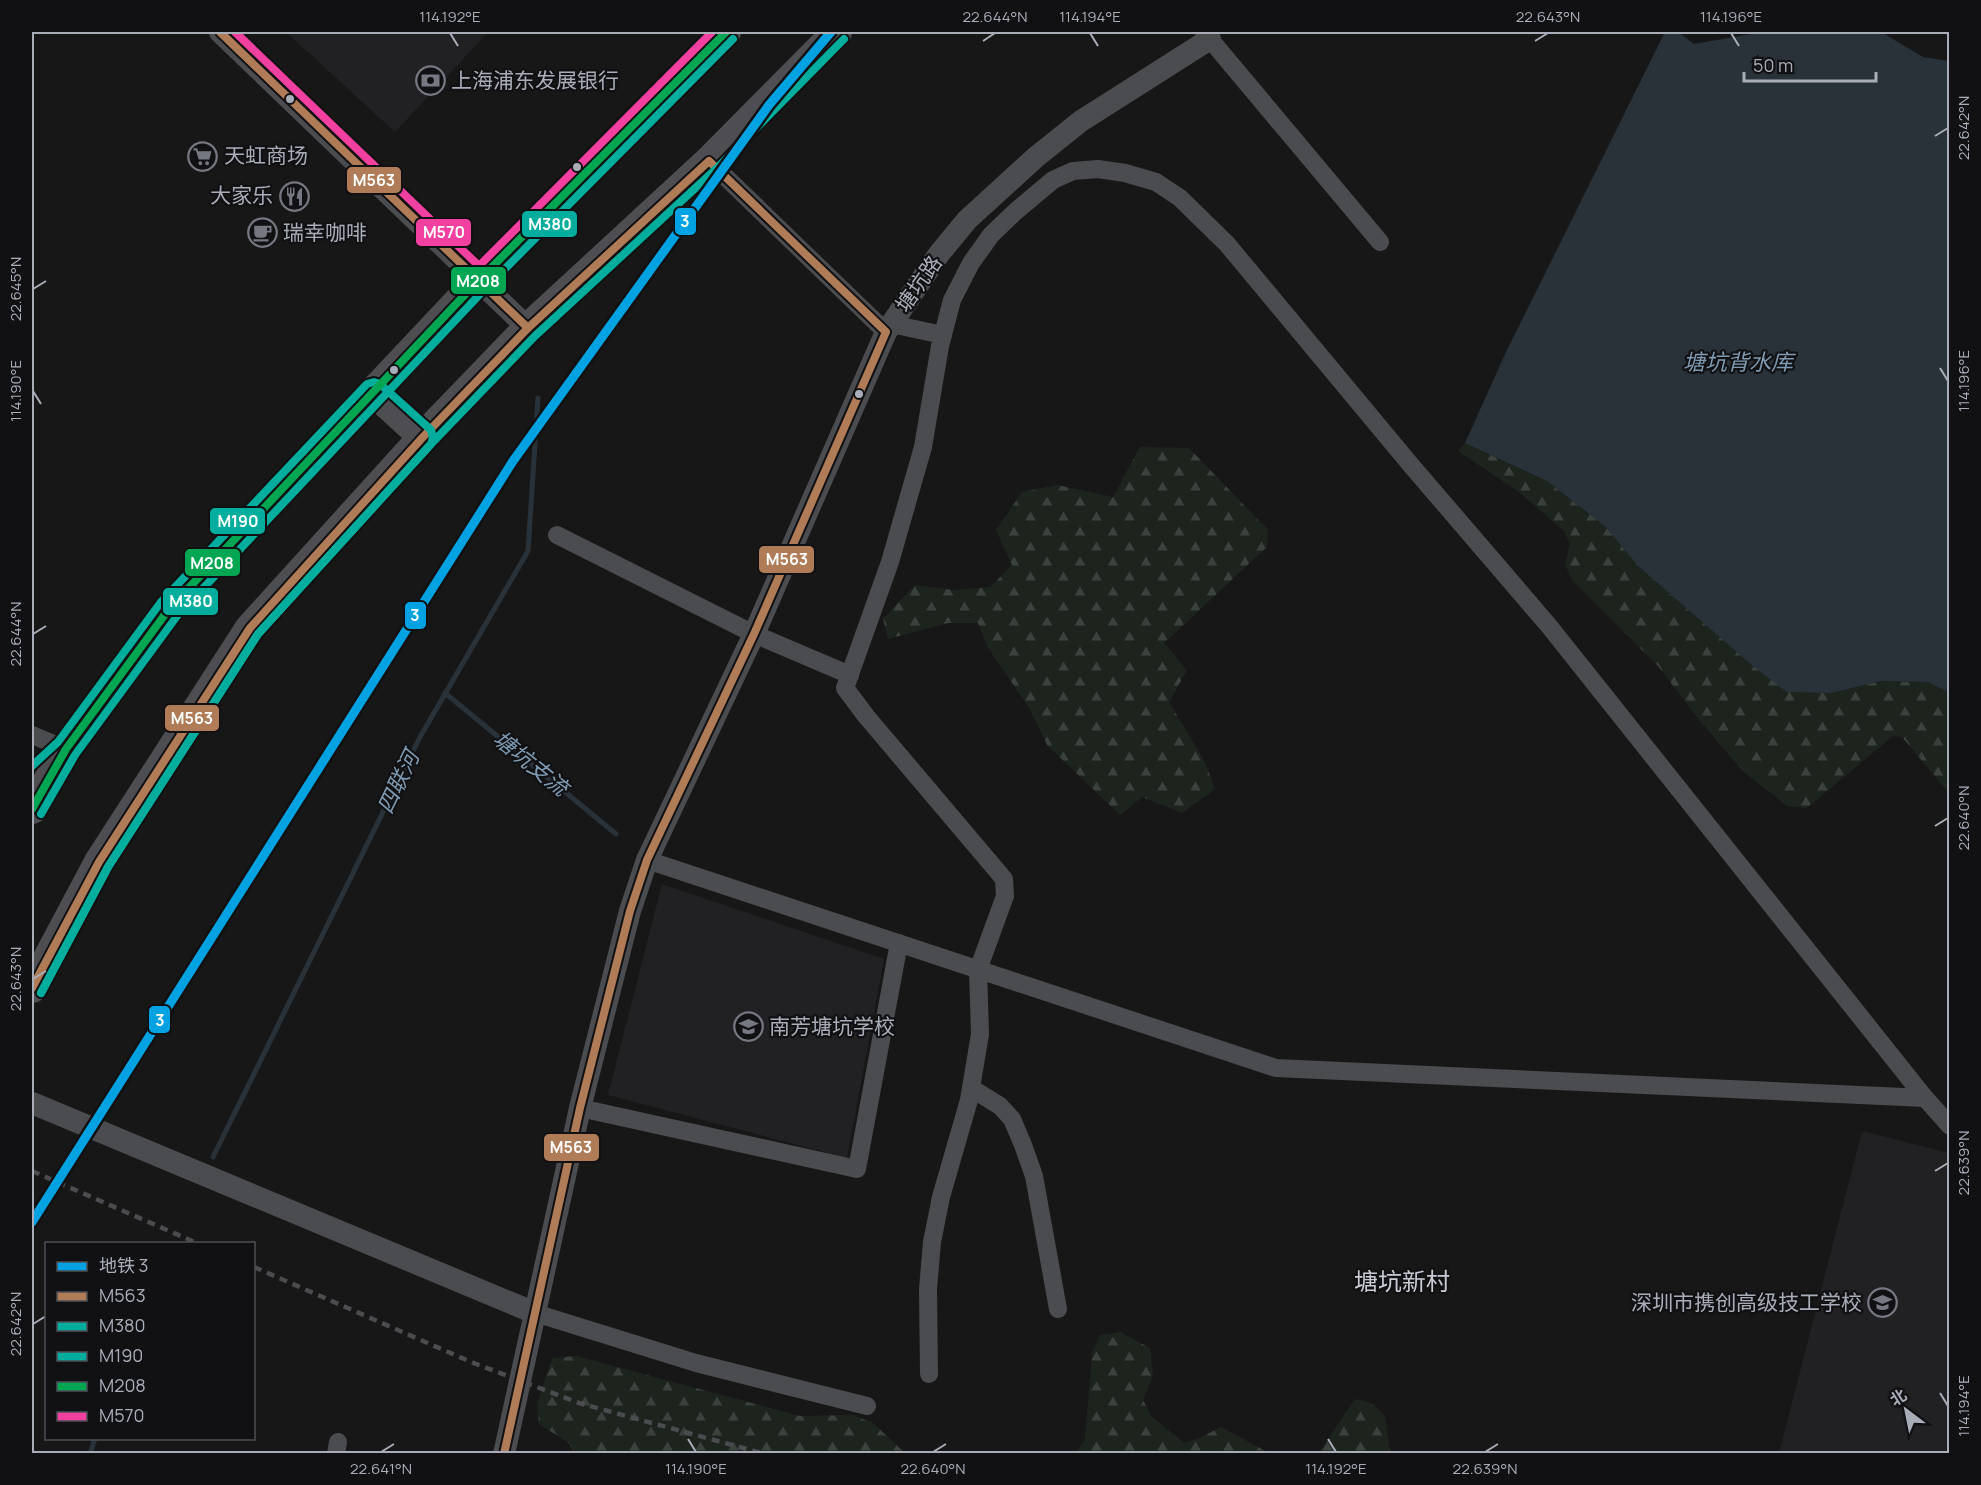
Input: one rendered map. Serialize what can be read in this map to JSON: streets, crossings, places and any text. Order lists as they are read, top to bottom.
{
  "streets": {
    "street": ["塘坑路"]
  },
  "districts": ["塘坑新村"],
  "water": ["塘坑背水库", "塘坑支流", "四联河"],
  "places": {
    "bank": ["上海浦东发展银行"],
    "supermarket": ["天虹商场"],
    "restaurant": ["大家乐"],
    "cafe": ["瑞幸咖啡"],
    "school or university": ["南芳塘坑学校", "深圳市携创高级技工学校"]
  },
  "lines": [
    "metro line 3",
    "transit line M563",
    "transit line M208",
    "transit line M570",
    "transit line M380",
    "transit line M190"
  ],
  "legend": [
    "地铁 3",
    "M563",
    "M380",
    "M190",
    "M208",
    "M570"
  ],
  "scale_bar": "50 m",
  "north": "top left",
  "coordinates": [
    "114.192°E",
    "22.644°N",
    "114.194°E",
    "22.643°N",
    "114.196°E",
    "22.642°N",
    "22.645°N",
    "114.190°E",
    "22.640°N",
    "22.639°N",
    "22.641°N"
  ]
}
